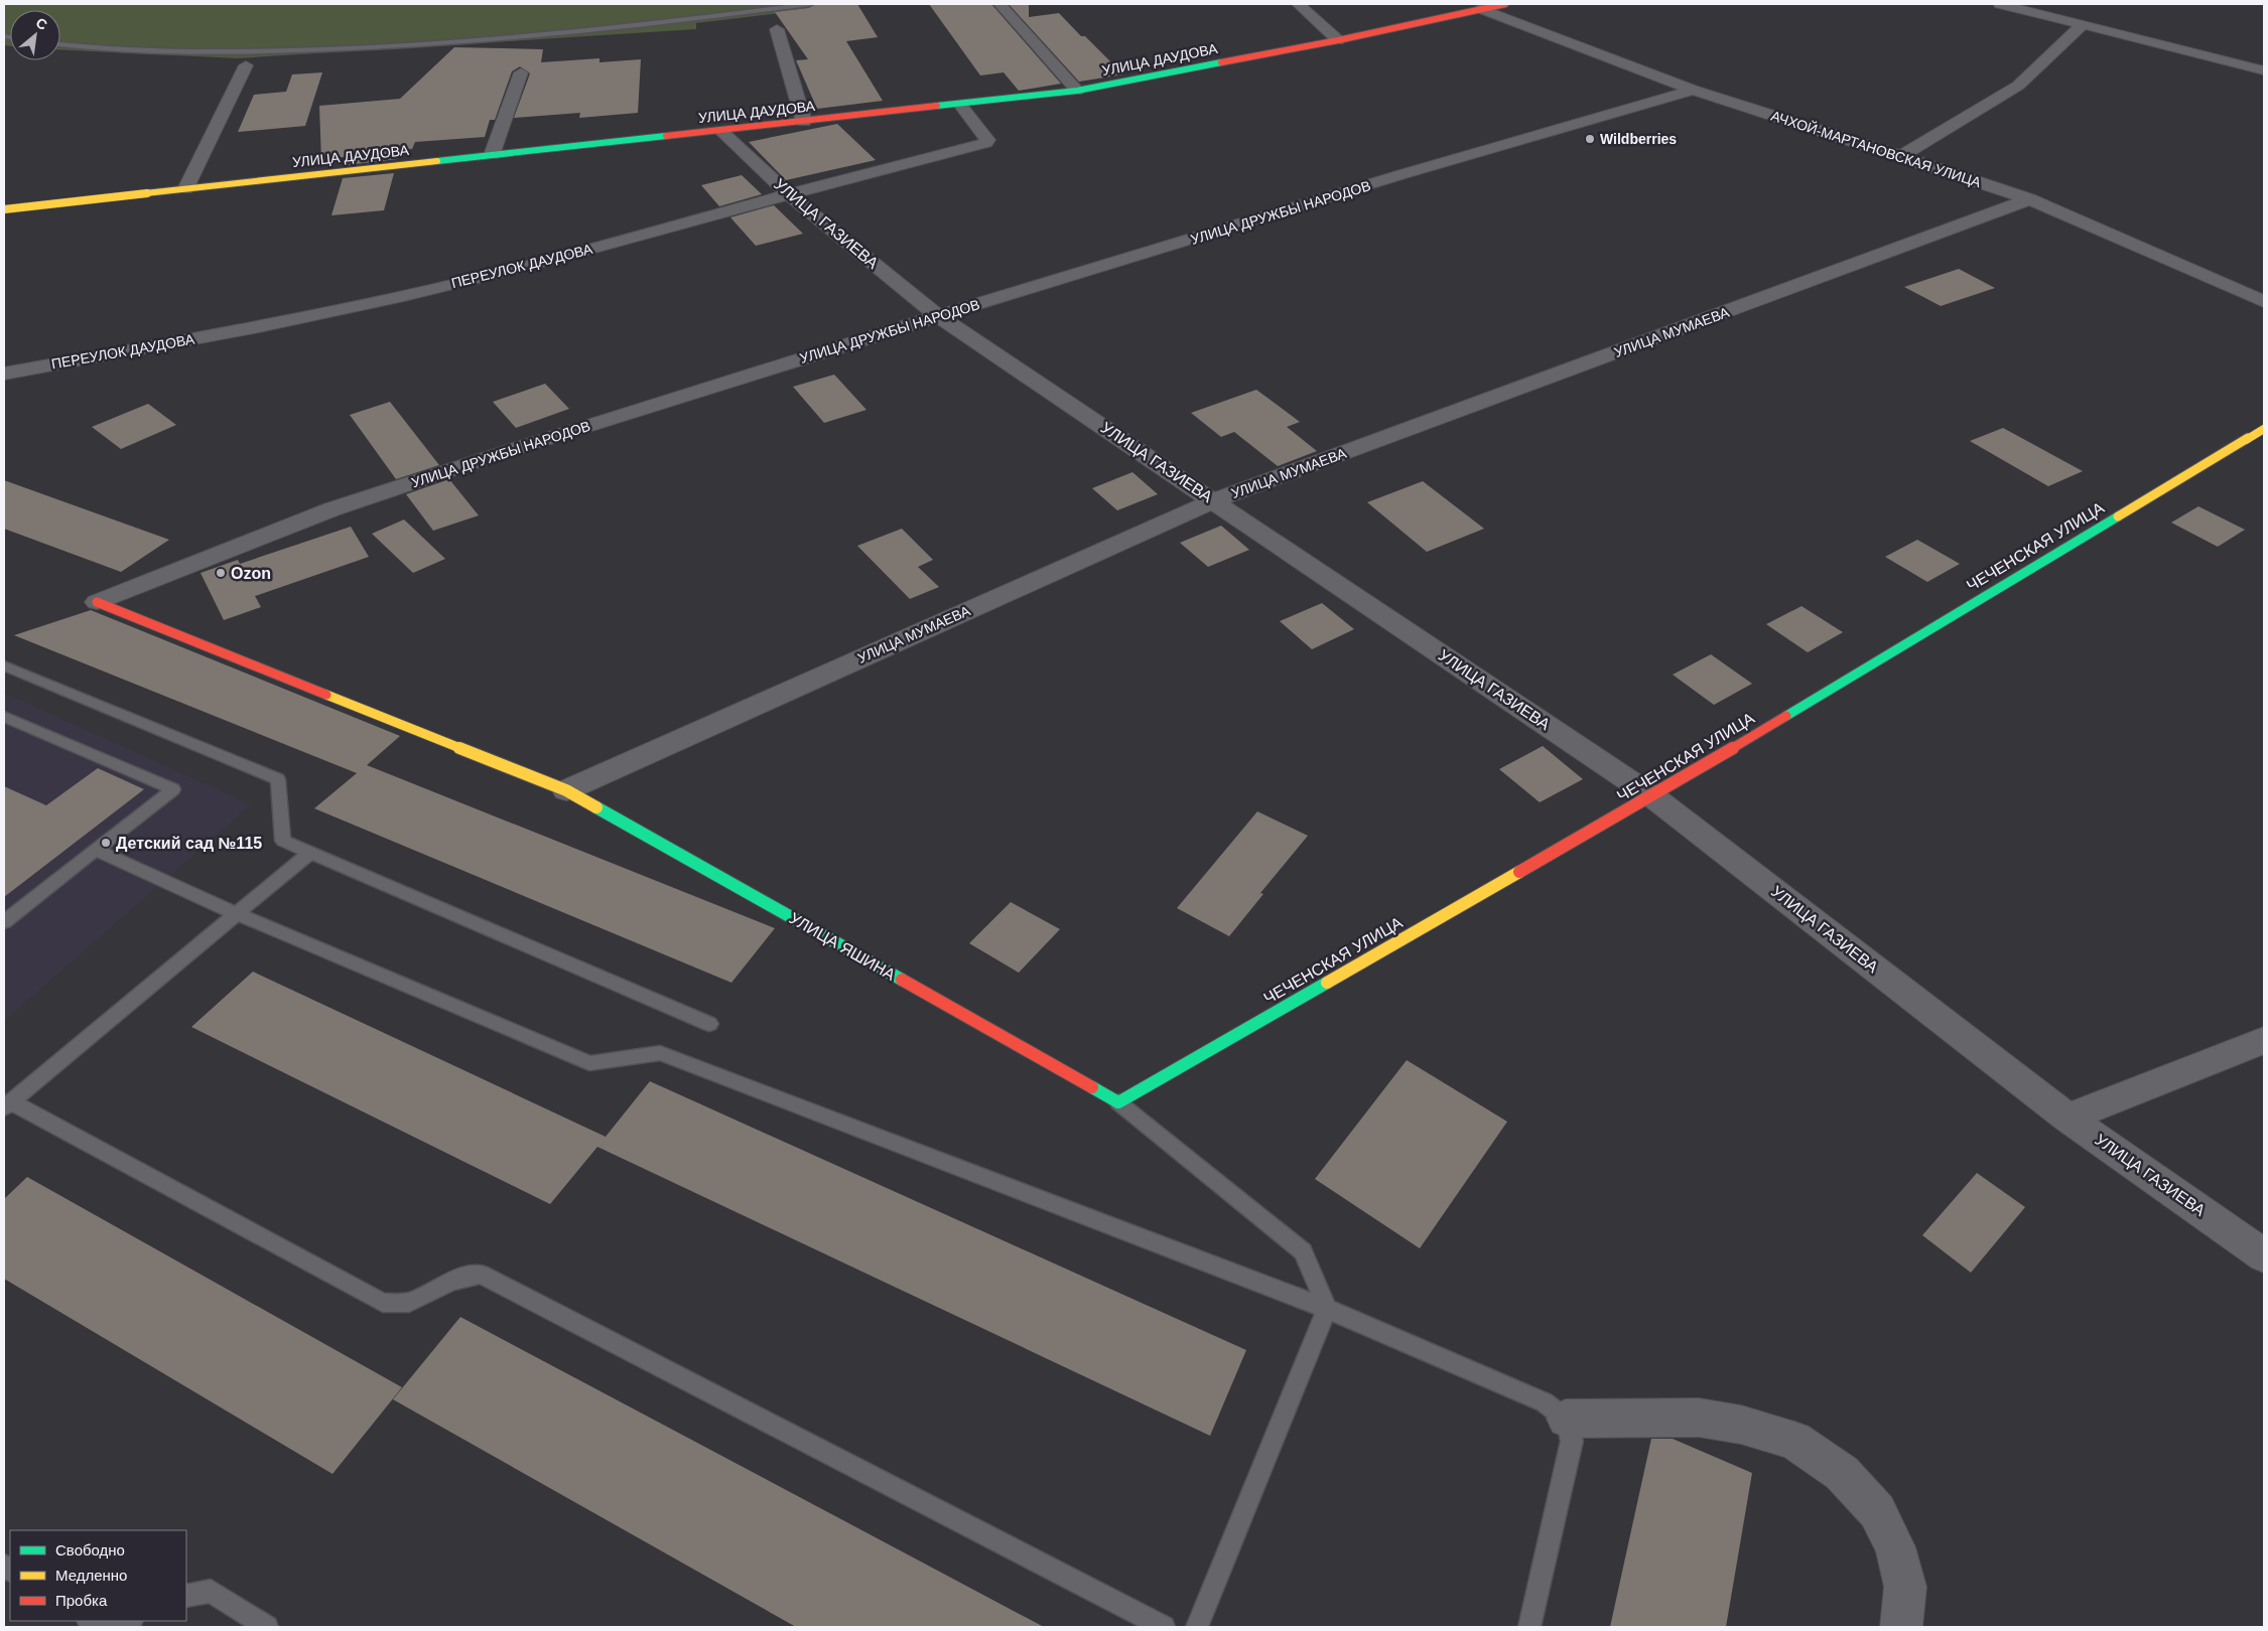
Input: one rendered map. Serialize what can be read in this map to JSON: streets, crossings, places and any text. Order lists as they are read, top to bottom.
{
  "streets": {
    "street": [
      "УЛИЦА ДАУДОВА",
      "АЧХОЙ-МАРТАНОВСКАЯ УЛИЦА",
      "УЛИЦА ДРУЖБЫ НАРОДОВ",
      "УЛИЦА ГАЗИЕВА",
      "ПЕРЕУЛОК ДАУДОВА",
      "УЛИЦА МУМАЕВА",
      "ЧЕЧЕНСКАЯ УЛИЦА",
      "УЛИЦА ЯШИНА"
    ]
  },
  "crossings": [
    ["УЛИЦА ДАУДОВА", "АЧХОЙ-МАРТАНОВСКАЯ УЛИЦА"],
    ["УЛИЦА ДАУДОВА", "УЛИЦА ГАЗИЕВА"],
    ["УЛИЦА ДАУДОВА", "ПЕРЕУЛОК ДАУДОВА"],
    ["АЧХОЙ-МАРТАНОВСКАЯ УЛИЦА", "УЛИЦА ДРУЖБЫ НАРОДОВ"],
    ["АЧХОЙ-МАРТАНОВСКАЯ УЛИЦА", "УЛИЦА МУМАЕВА"],
    ["УЛИЦА ДРУЖБЫ НАРОДОВ", "УЛИЦА ГАЗИЕВА"],
    ["УЛИЦА ДРУЖБЫ НАРОДОВ", "УЛИЦА ЯШИНА"],
    ["УЛИЦА ГАЗИЕВА", "ПЕРЕУЛОК ДАУДОВА"],
    ["УЛИЦА ГАЗИЕВА", "УЛИЦА МУМАЕВА"],
    ["УЛИЦА ГАЗИЕВА", "ЧЕЧЕНСКАЯ УЛИЦА"],
    ["УЛИЦА МУМАЕВА", "УЛИЦА ЯШИНА"],
    ["ЧЕЧЕНСКАЯ УЛИЦА", "УЛИЦА ЯШИНА"]
  ],
  "places": ["Wildberries", "Ozon", "Детский сад №115"],
  "legend": ["Свободно", "Медленно", "Пробка"],
  "north": "top right"
}
